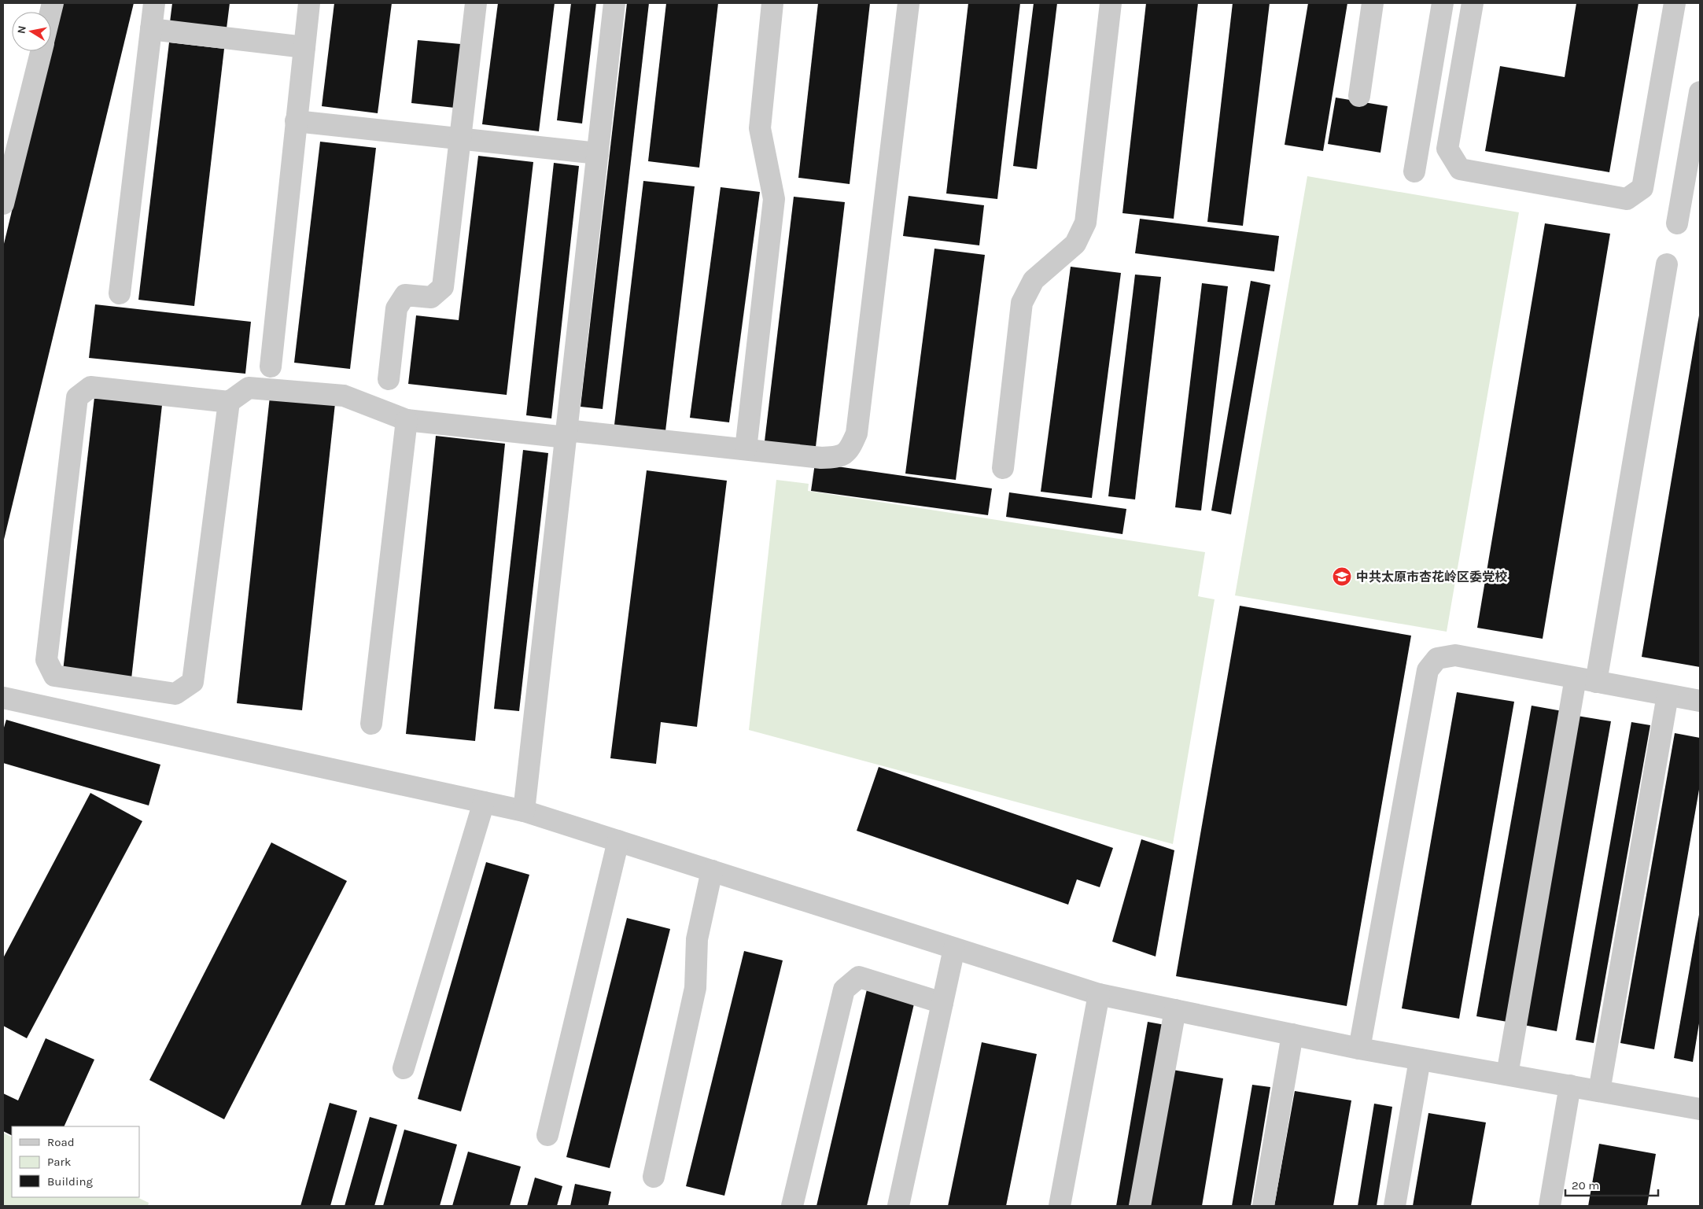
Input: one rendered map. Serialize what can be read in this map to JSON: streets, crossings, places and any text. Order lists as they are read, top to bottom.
{
  "places": {
    "school or university": ["中共太原市杏花岭区委党校"]
  },
  "legend": ["Road", "Park", "Building"],
  "scale_bar": "20 m",
  "north": "left"
}
